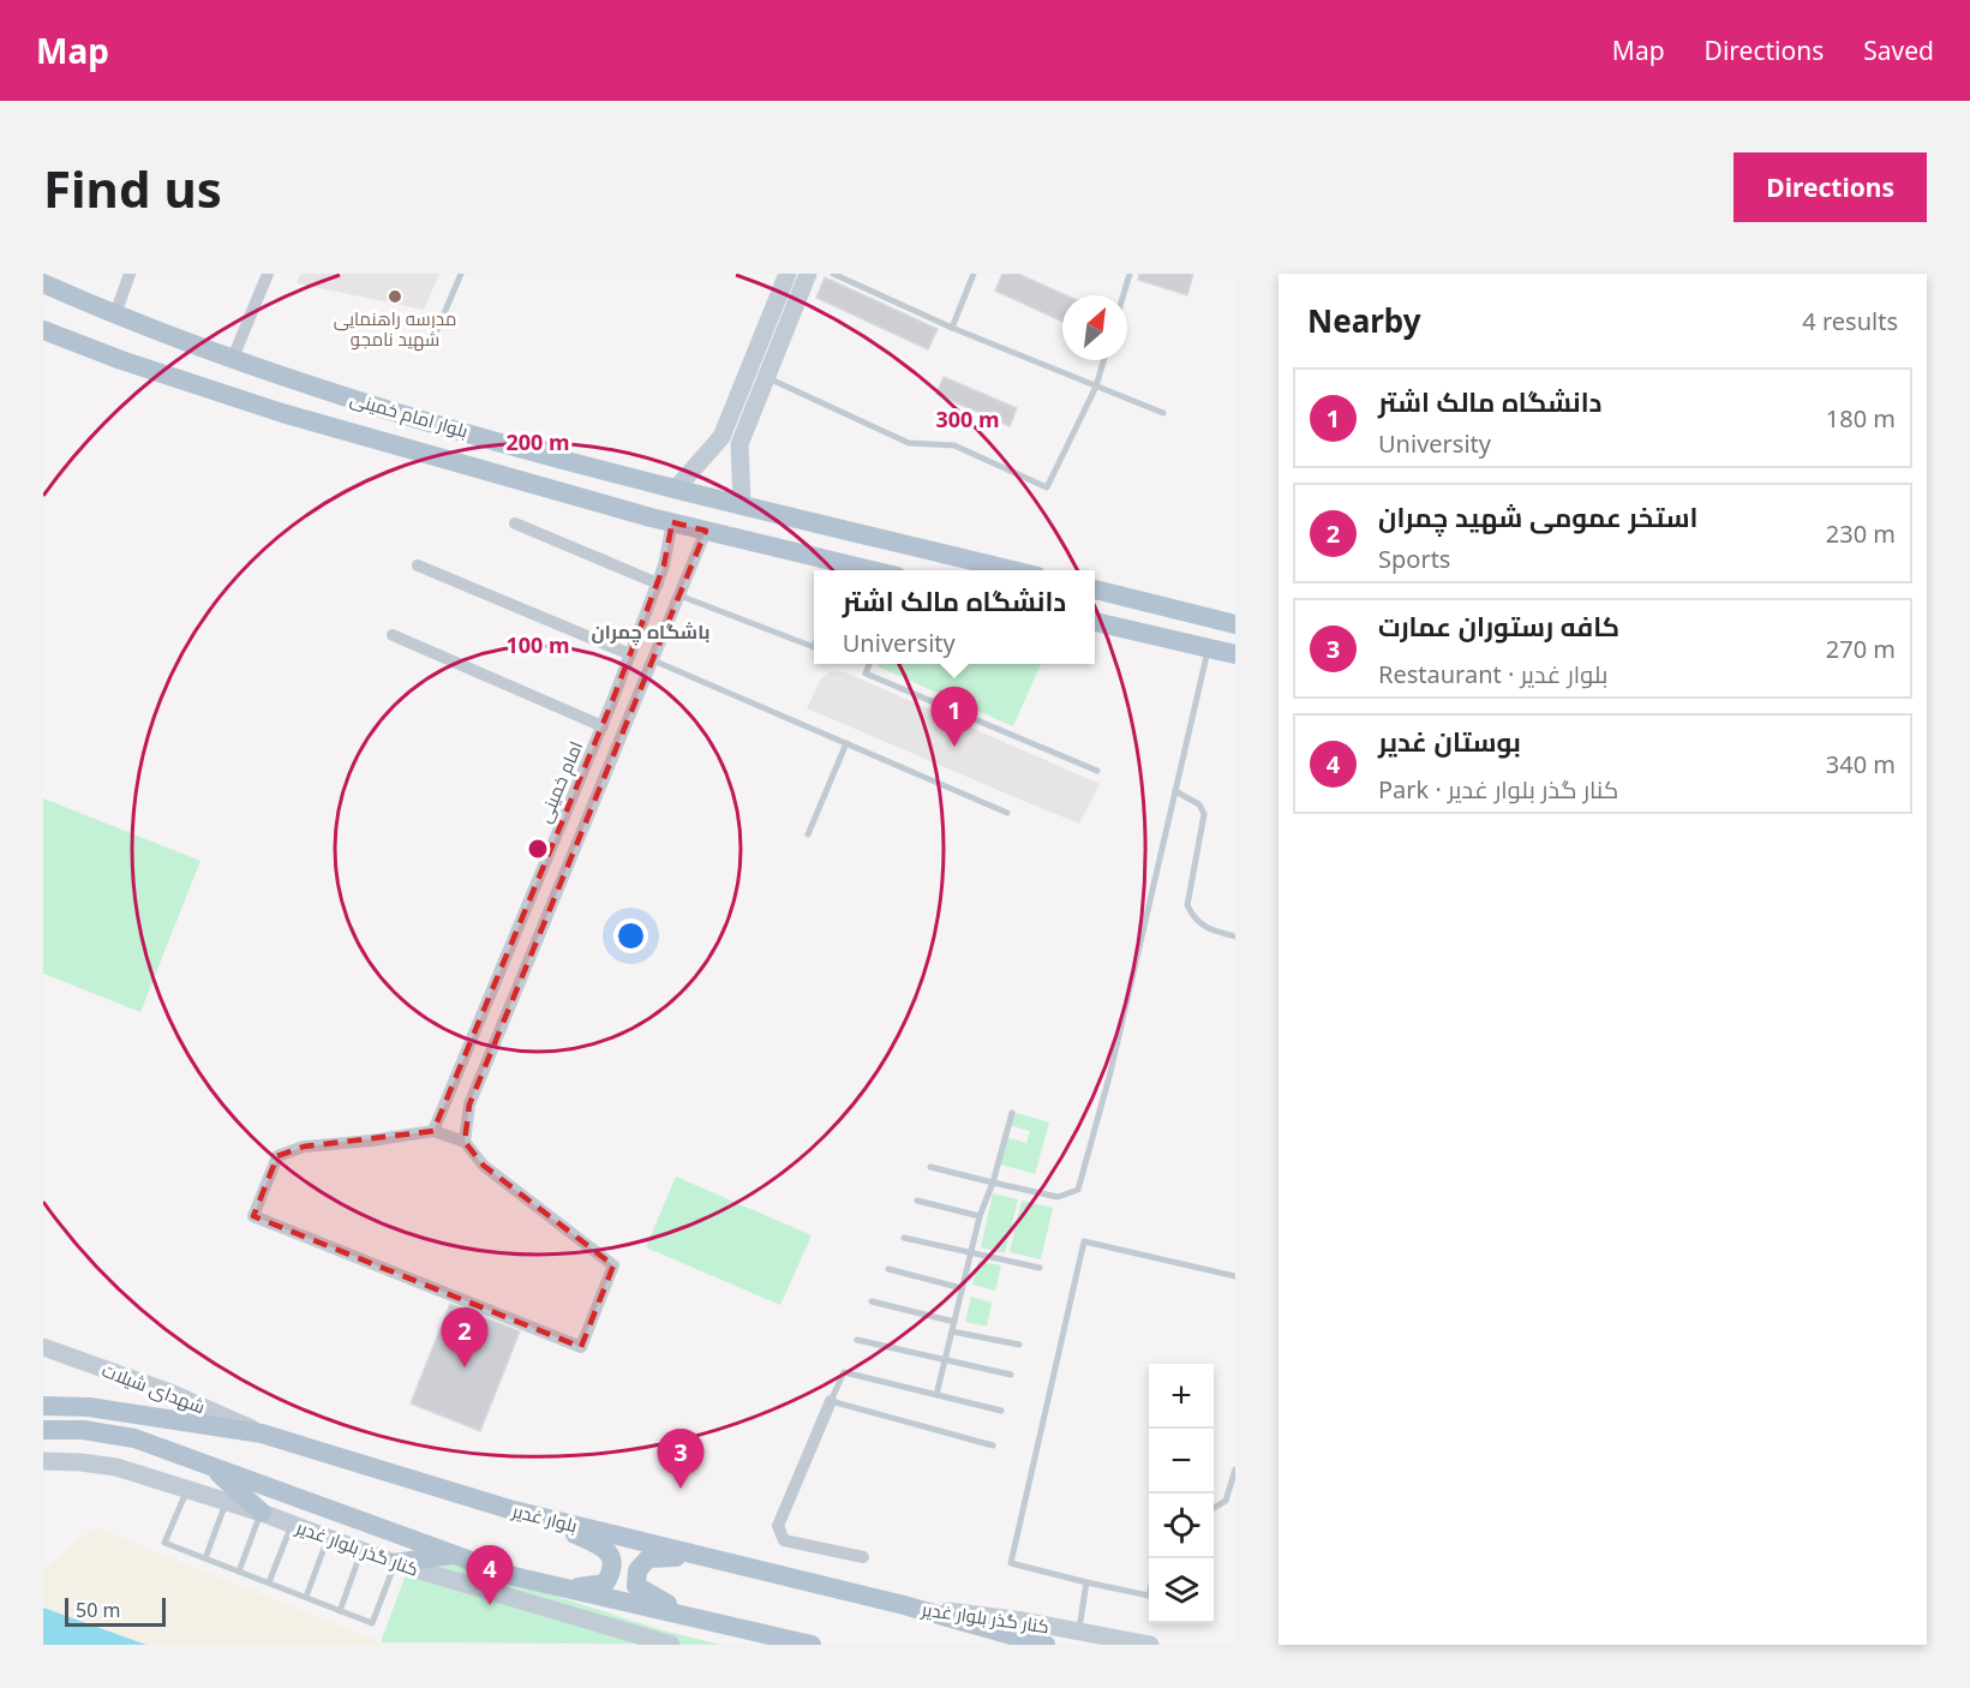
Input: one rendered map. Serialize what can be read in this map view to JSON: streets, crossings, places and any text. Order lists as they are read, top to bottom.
{
  "streets": {
    "main road": ["بلوار امام خمینی", "بلوار غدیر"],
    "street": ["امام خمینی", "شهدای شیلات", "کنار گذر بلوار غدیر"]
  },
  "crossings": [
    ["بلوار امام خمینی", "امام خمینی"],
    ["شهدای شیلات", "بلوار غدیر"],
    ["بلوار غدیر", "کنار گذر بلوار غدیر"]
  ],
  "districts": ["باشگاه چمران"],
  "places": ["مدرسه راهنمایی شهید نامجو"],
  "scale_bar": "50 m",
  "north": "top right",
  "page": {
    "header": "Map",
    "nav": ["Map", "Directions", "Saved"],
    "buttons": "Directions",
    "title": "Find us",
    "heading": ["Nearby", "4 results"],
    "list": [
      {
        "mark": "1",
        "name": "دانشگاه مالک اشتر",
        "note": "University",
        "value": "180 m"
      },
      {
        "mark": "2",
        "name": "استخر عمومی شهید چمران",
        "note": "Sports",
        "value": "230 m"
      },
      {
        "mark": "3",
        "name": "کافه رستوران عمارت",
        "note": "Restaurant · بلوار غدیر",
        "value": "270 m"
      },
      {
        "mark": "4",
        "name": "بوستان غدیر",
        "note": "Park · کنار گذر بلوار غدیر",
        "value": "340 m"
      }
    ],
    "popup": ["دانشگاه مالک اشتر", "University"],
    "pins": [
      "1",
      "2",
      "3",
      "4"
    ],
    "map_buttons": ["+", "−"],
    "scale": "50 m"
  },
  "rings": ["300 m", "200 m", "100 m"]
}
